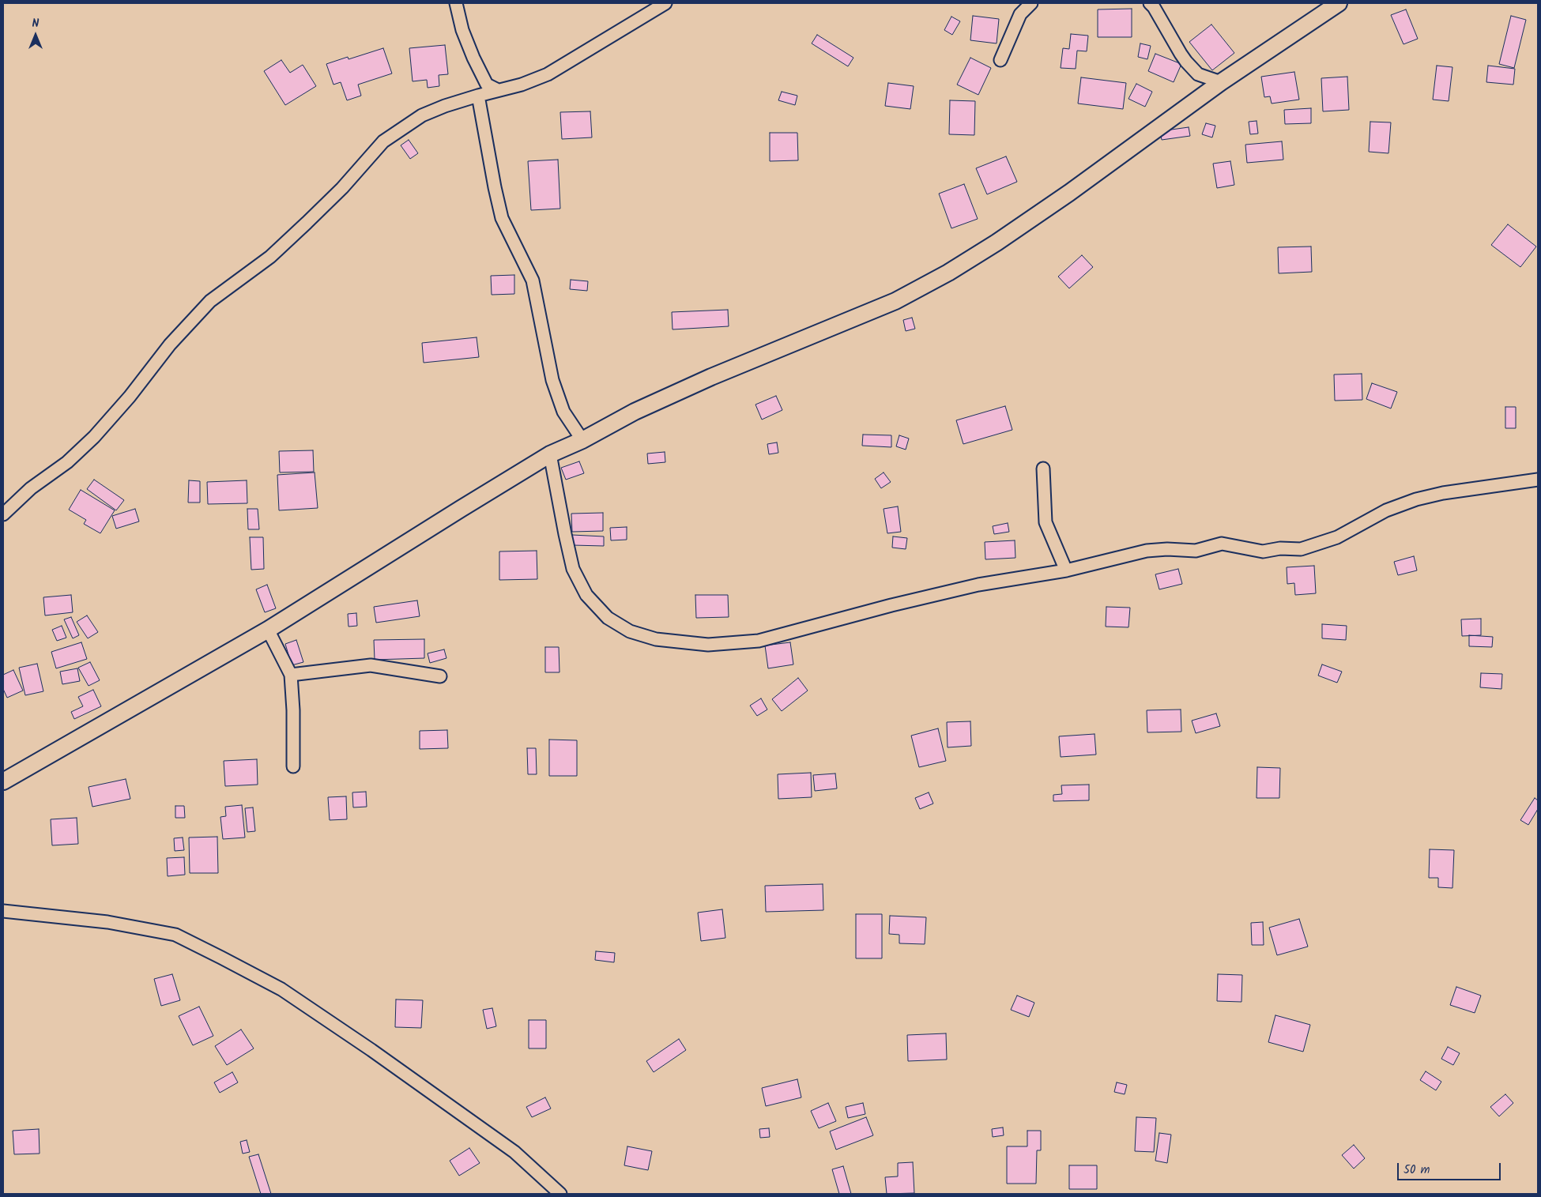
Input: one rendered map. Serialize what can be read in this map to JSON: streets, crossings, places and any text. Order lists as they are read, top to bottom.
{
  "scale_bar": "50 m",
  "north": "top"
}
